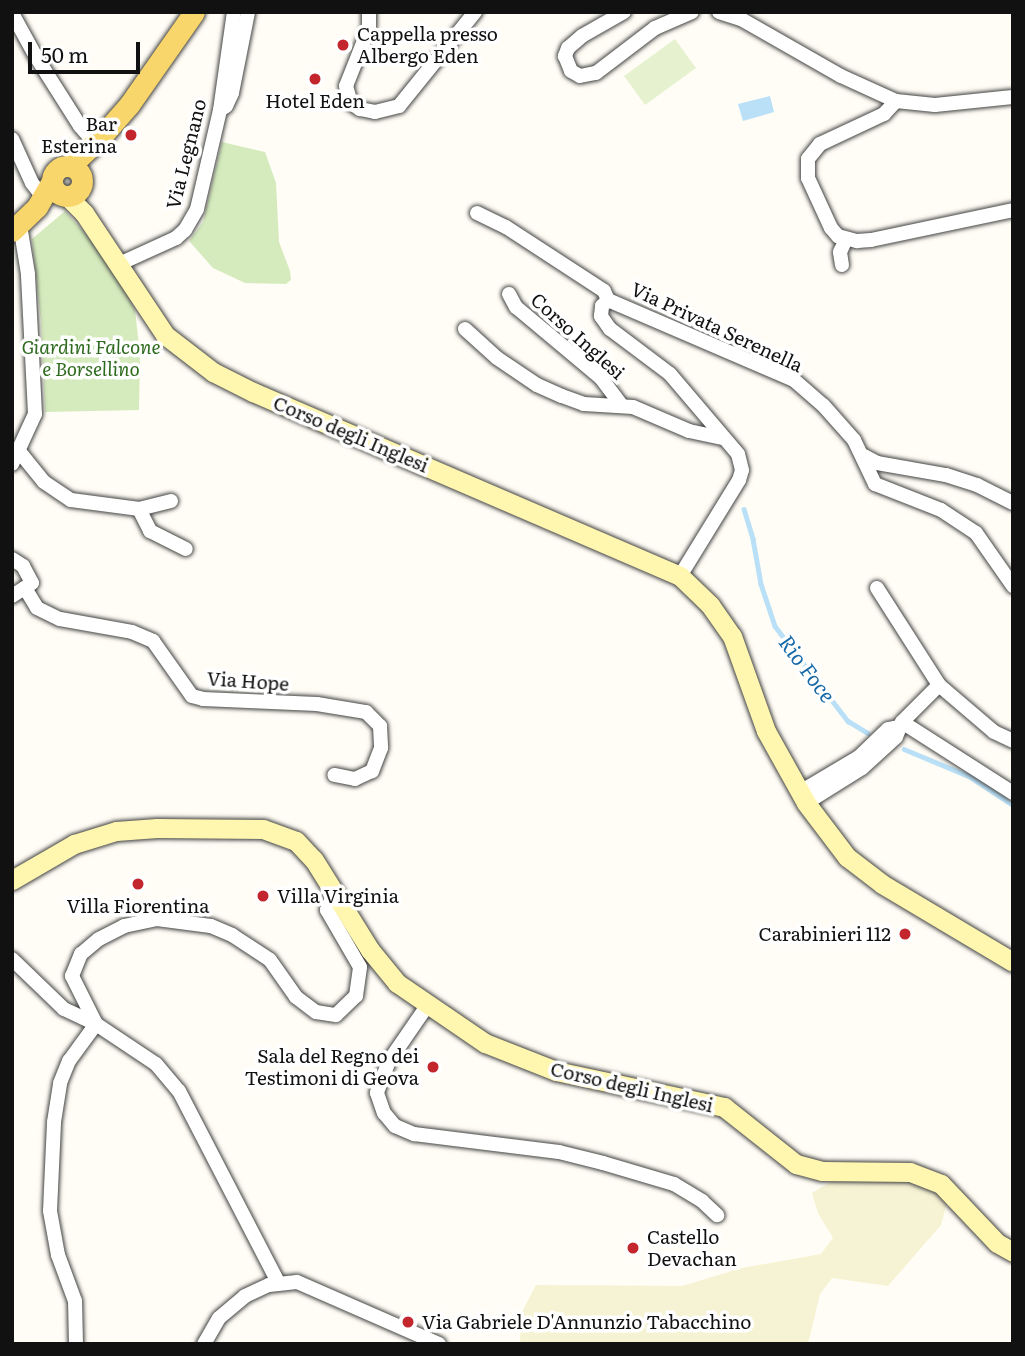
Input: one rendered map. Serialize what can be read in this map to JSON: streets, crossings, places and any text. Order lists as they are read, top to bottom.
{
  "streets": {
    "main road": ["Corso degli Inglesi"],
    "street": [
      "Via Legnano",
      "Via Privata Serenella",
      "Corso Inglesi",
      "Via Hope"
    ]
  },
  "crossings": [
    ["Via Legnano", "Corso degli Inglesi"]
  ],
  "water": ["Rio Foce"],
  "parks": ["Giardini Falcone e Borsellino"],
  "places": [
    "Cappella presso Albergo Eden",
    "Hotel Eden",
    "Bar Esterina",
    "Villa Fiorentina",
    "Villa Virginia",
    "Carabinieri 112",
    "Sala del Regno dei Testimoni di Geova",
    "Castello Devachan",
    "Via Gabriele D'Annunzio Tabacchino"
  ],
  "scale_bar": "50 m"
}
